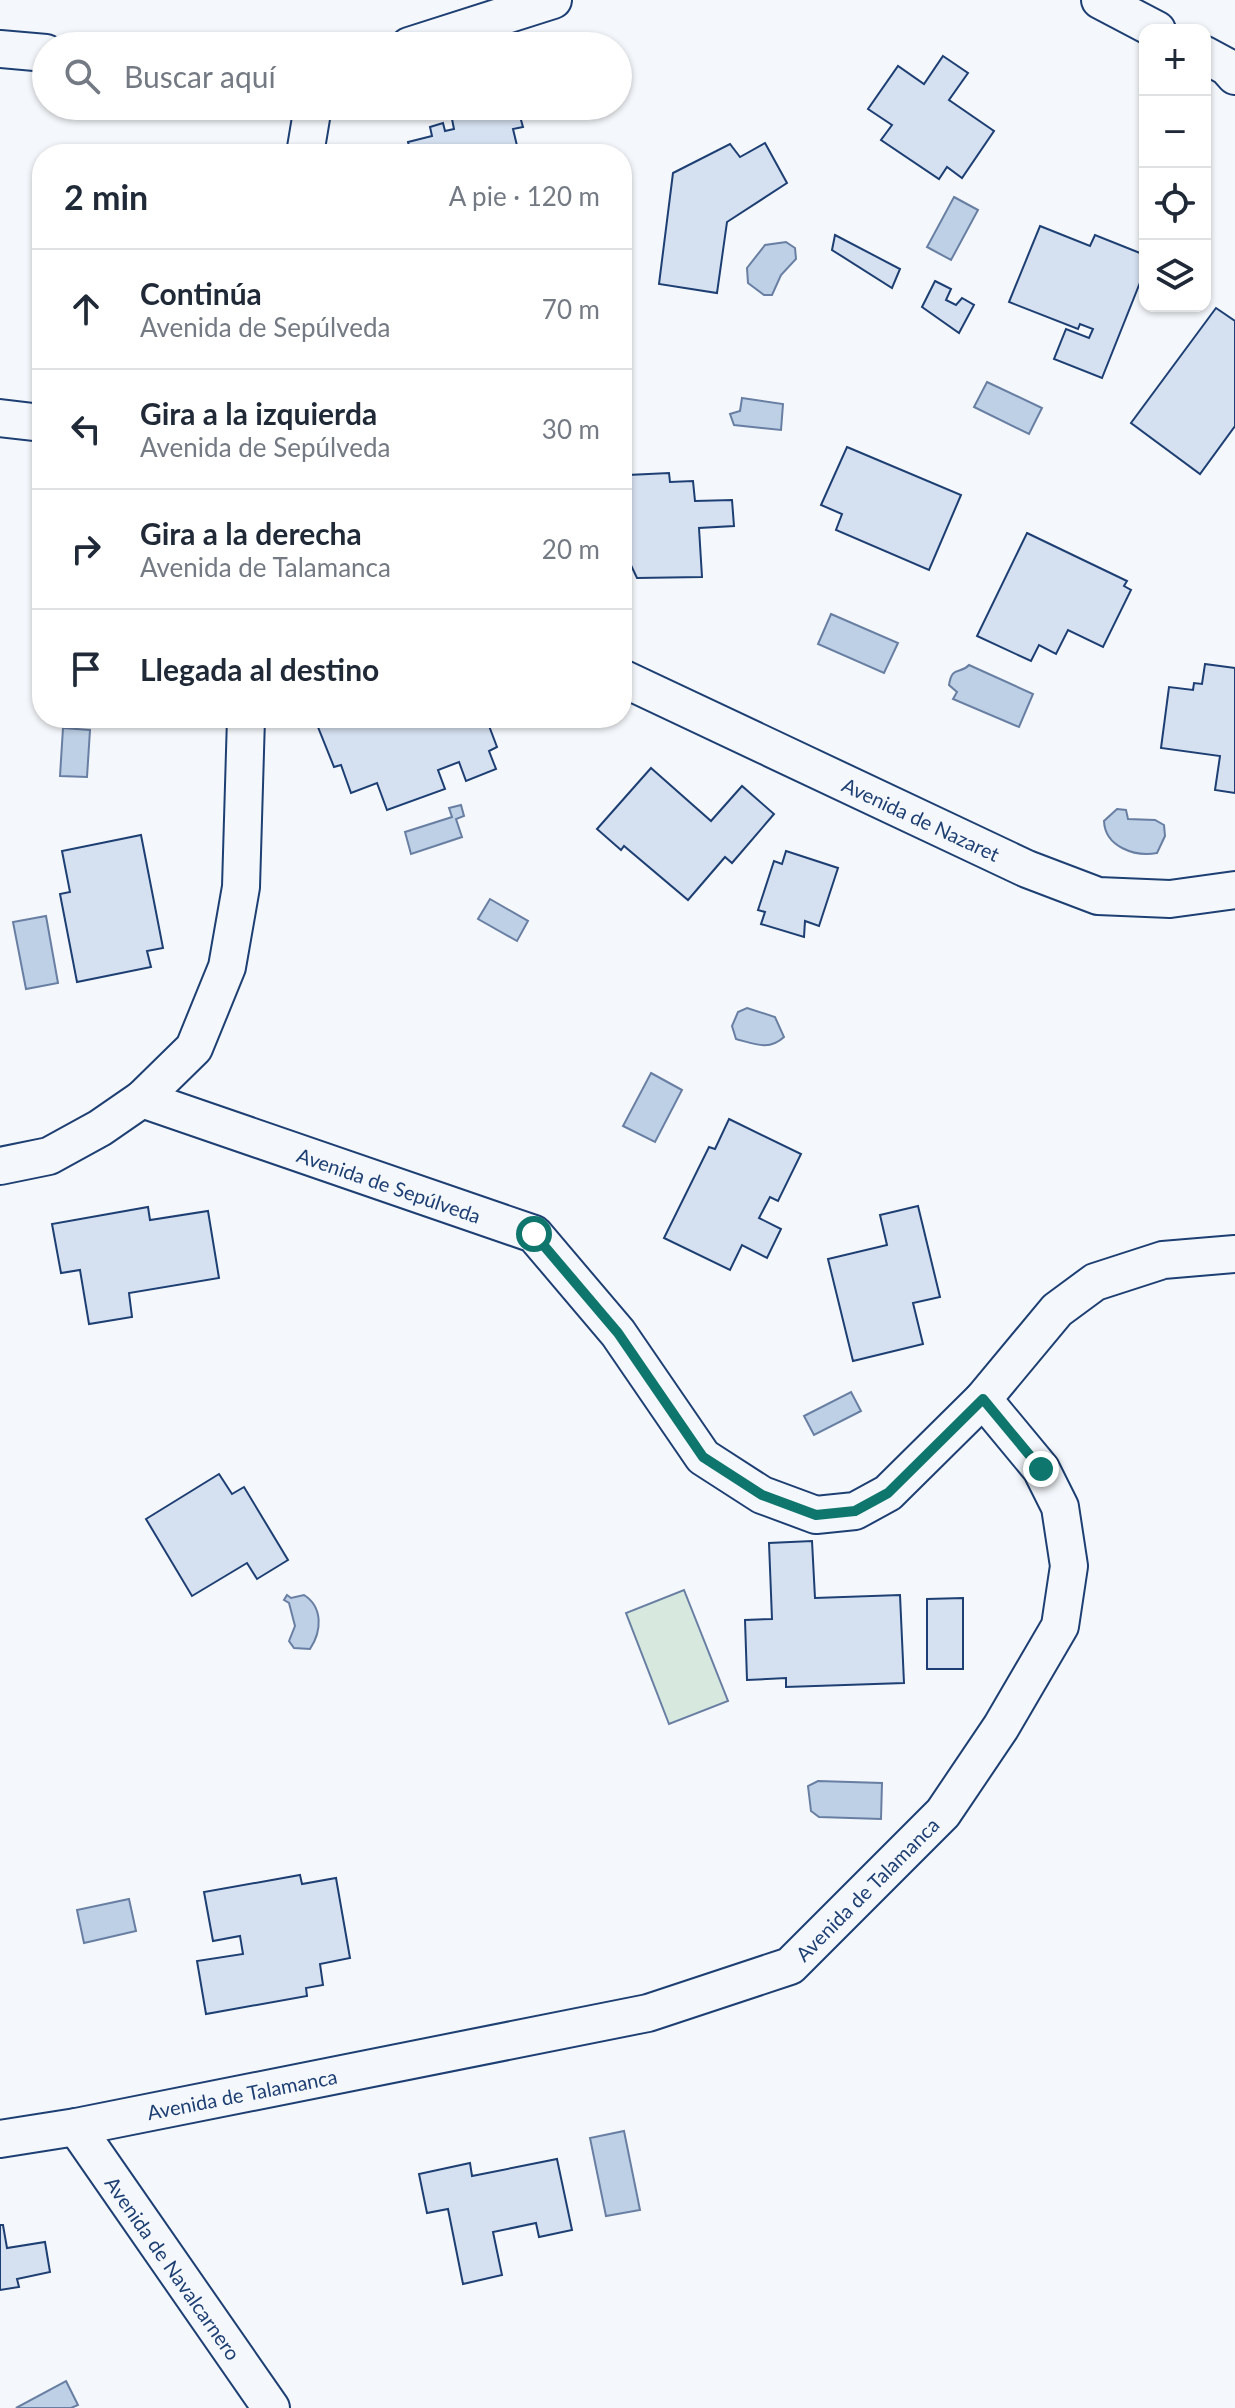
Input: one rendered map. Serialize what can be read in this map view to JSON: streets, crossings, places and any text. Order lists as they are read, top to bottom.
{
  "streets": {
    "street": [
      "Avenida de Nazaret",
      "Avenida de Sepúlveda",
      "Avenida de Talamanca",
      "Avenida de Navalcarnero"
    ]
  },
  "crossings": [
    ["Avenida de Sepúlveda", "Avenida de Talamanca"],
    ["Avenida de Talamanca", "Avenida de Navalcarnero"]
  ],
  "page": {
    "map_buttons": ["+", "−"],
    "search": "Buscar aquí",
    "heading": ["2 min", "A pie · 120 m"],
    "list": [
      ["Continúa", "Avenida de Sepúlveda", "70 m"],
      ["Gira a la izquierda", "Avenida de Sepúlveda", "30 m"],
      ["Gira a la derecha", "Avenida de Talamanca", "20 m"],
      "Llegada al destino"
    ]
  }
}
